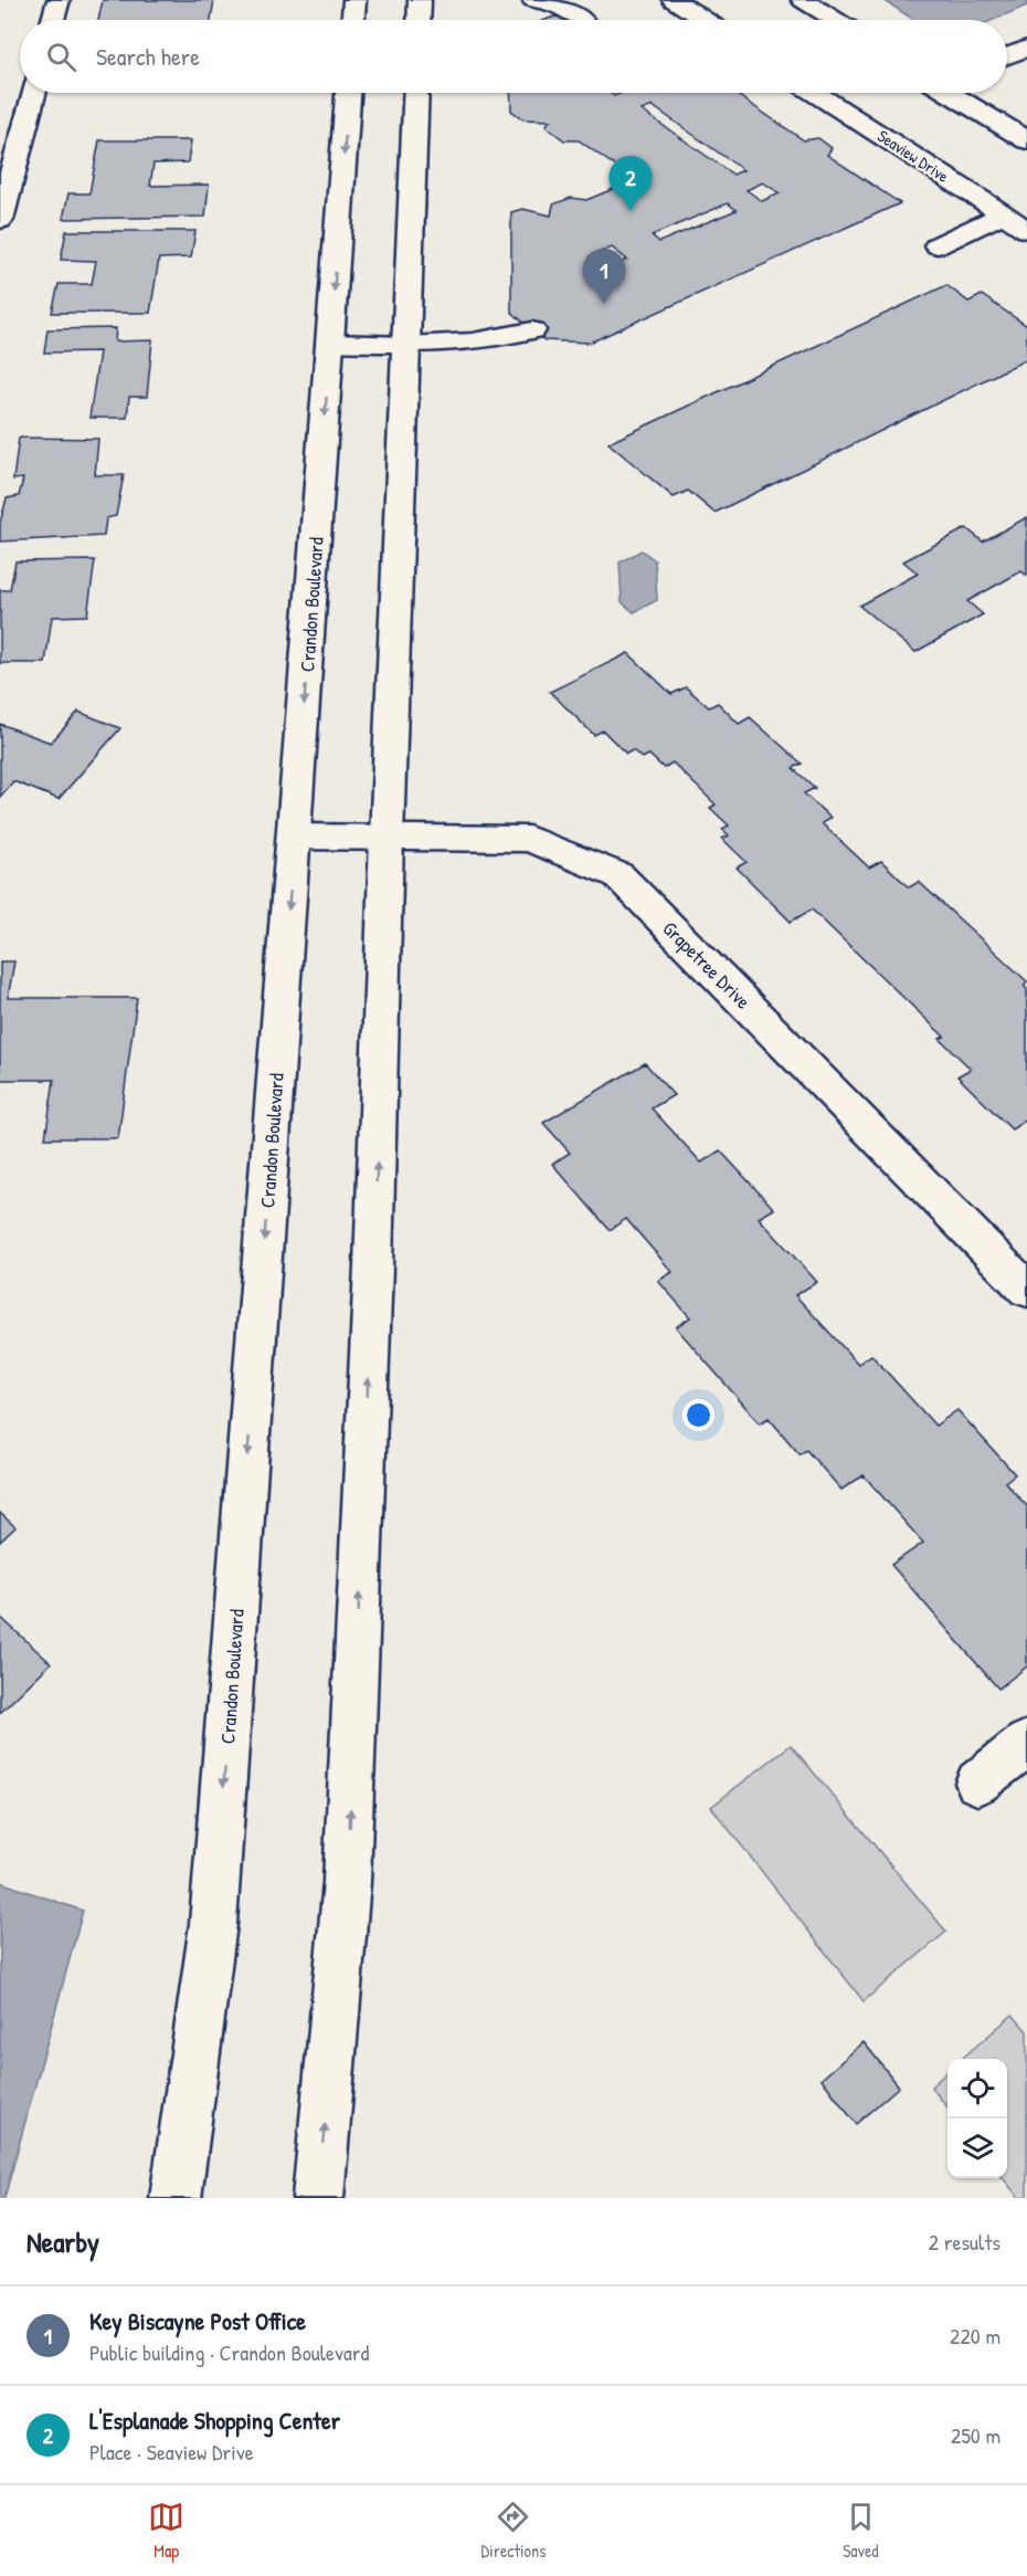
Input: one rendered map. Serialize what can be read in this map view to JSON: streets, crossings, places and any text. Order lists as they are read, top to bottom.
{
  "streets": {
    "main road": ["Seaview Drive", "Crandon Boulevard", "Grapetree Drive"]
  },
  "crossings": [
    ["Crandon Boulevard", "Grapetree Drive"]
  ],
  "page": {
    "search": "Search here",
    "pins": ["2", "1"],
    "heading": ["Nearby", "2 results"],
    "list": [
      {
        "mark": "1",
        "name": "Key Biscayne Post Office",
        "note": "Public building · Crandon Boulevard",
        "value": "220 m"
      },
      {
        "mark": "2",
        "name": "L'Esplanade Shopping Center",
        "note": "Place · Seaview Drive",
        "value": "250 m"
      }
    ],
    "nav": ["Map", "Directions", "Saved"]
  }
}
